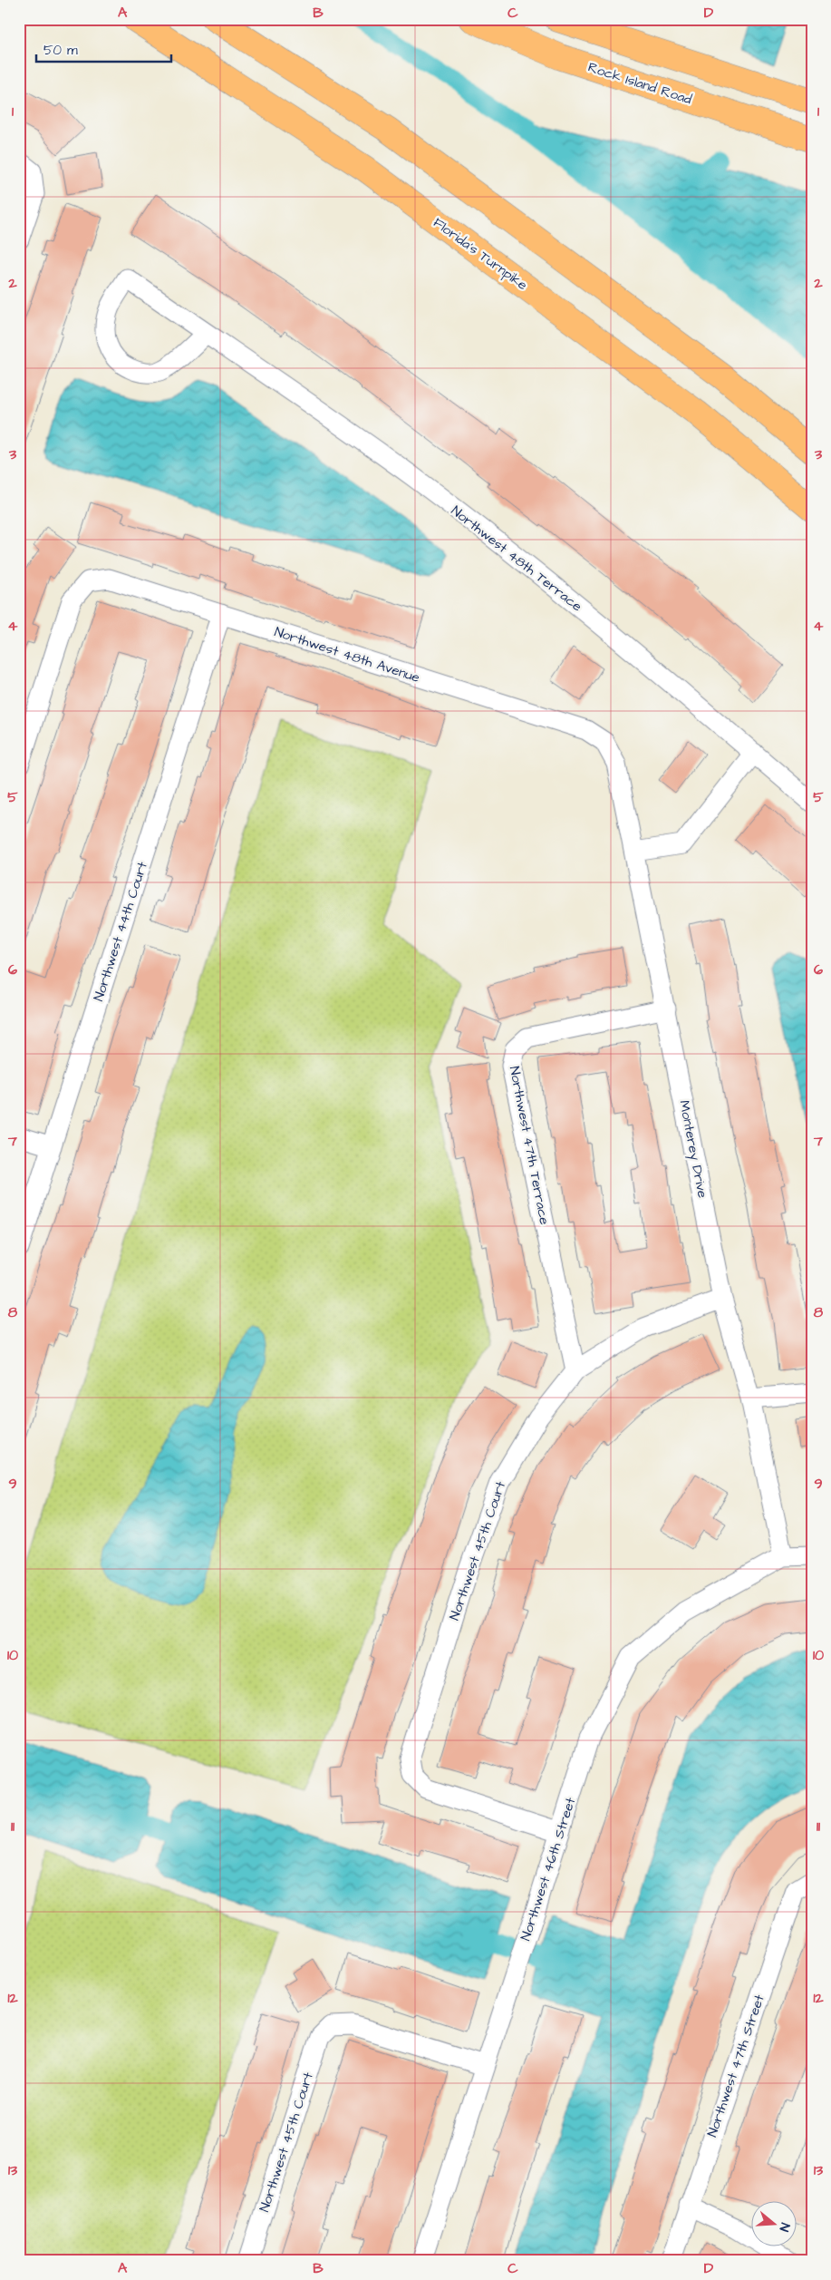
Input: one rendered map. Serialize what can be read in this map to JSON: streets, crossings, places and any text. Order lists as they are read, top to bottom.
{
  "streets": {
    "main road": ["Rock Island Road", "Florida's Turnpike"],
    "street": [
      "Northwest 48th Terrace",
      "Northwest 48th Avenue",
      "Northwest 44th Court",
      "Northwest 47th Terrace",
      "Monterey Drive",
      "Northwest 45th Court",
      "Northwest 46th Street",
      "Northwest 47th Street"
    ]
  },
  "crossings": [
    ["Northwest 48th Avenue", "Northwest 44th Court"],
    ["Northwest 48th Avenue", "Monterey Drive"],
    ["Northwest 47th Terrace", "Monterey Drive"],
    ["Northwest 47th Terrace", "Northwest 45th Court"],
    ["Monterey Drive", "Northwest 45th Court"],
    ["Monterey Drive", "Northwest 46th Street"],
    ["Northwest 45th Court", "Northwest 46th Street"]
  ],
  "scale_bar": "50 m",
  "north": "right",
  "grid": {
    "columns": [
      "A",
      "B",
      "C",
      "D"
    ],
    "rows": [
      "1",
      "2",
      "3",
      "4",
      "5",
      "6",
      "7",
      "8",
      "9",
      "10",
      "11",
      "12",
      "13"
    ]
  }
}
